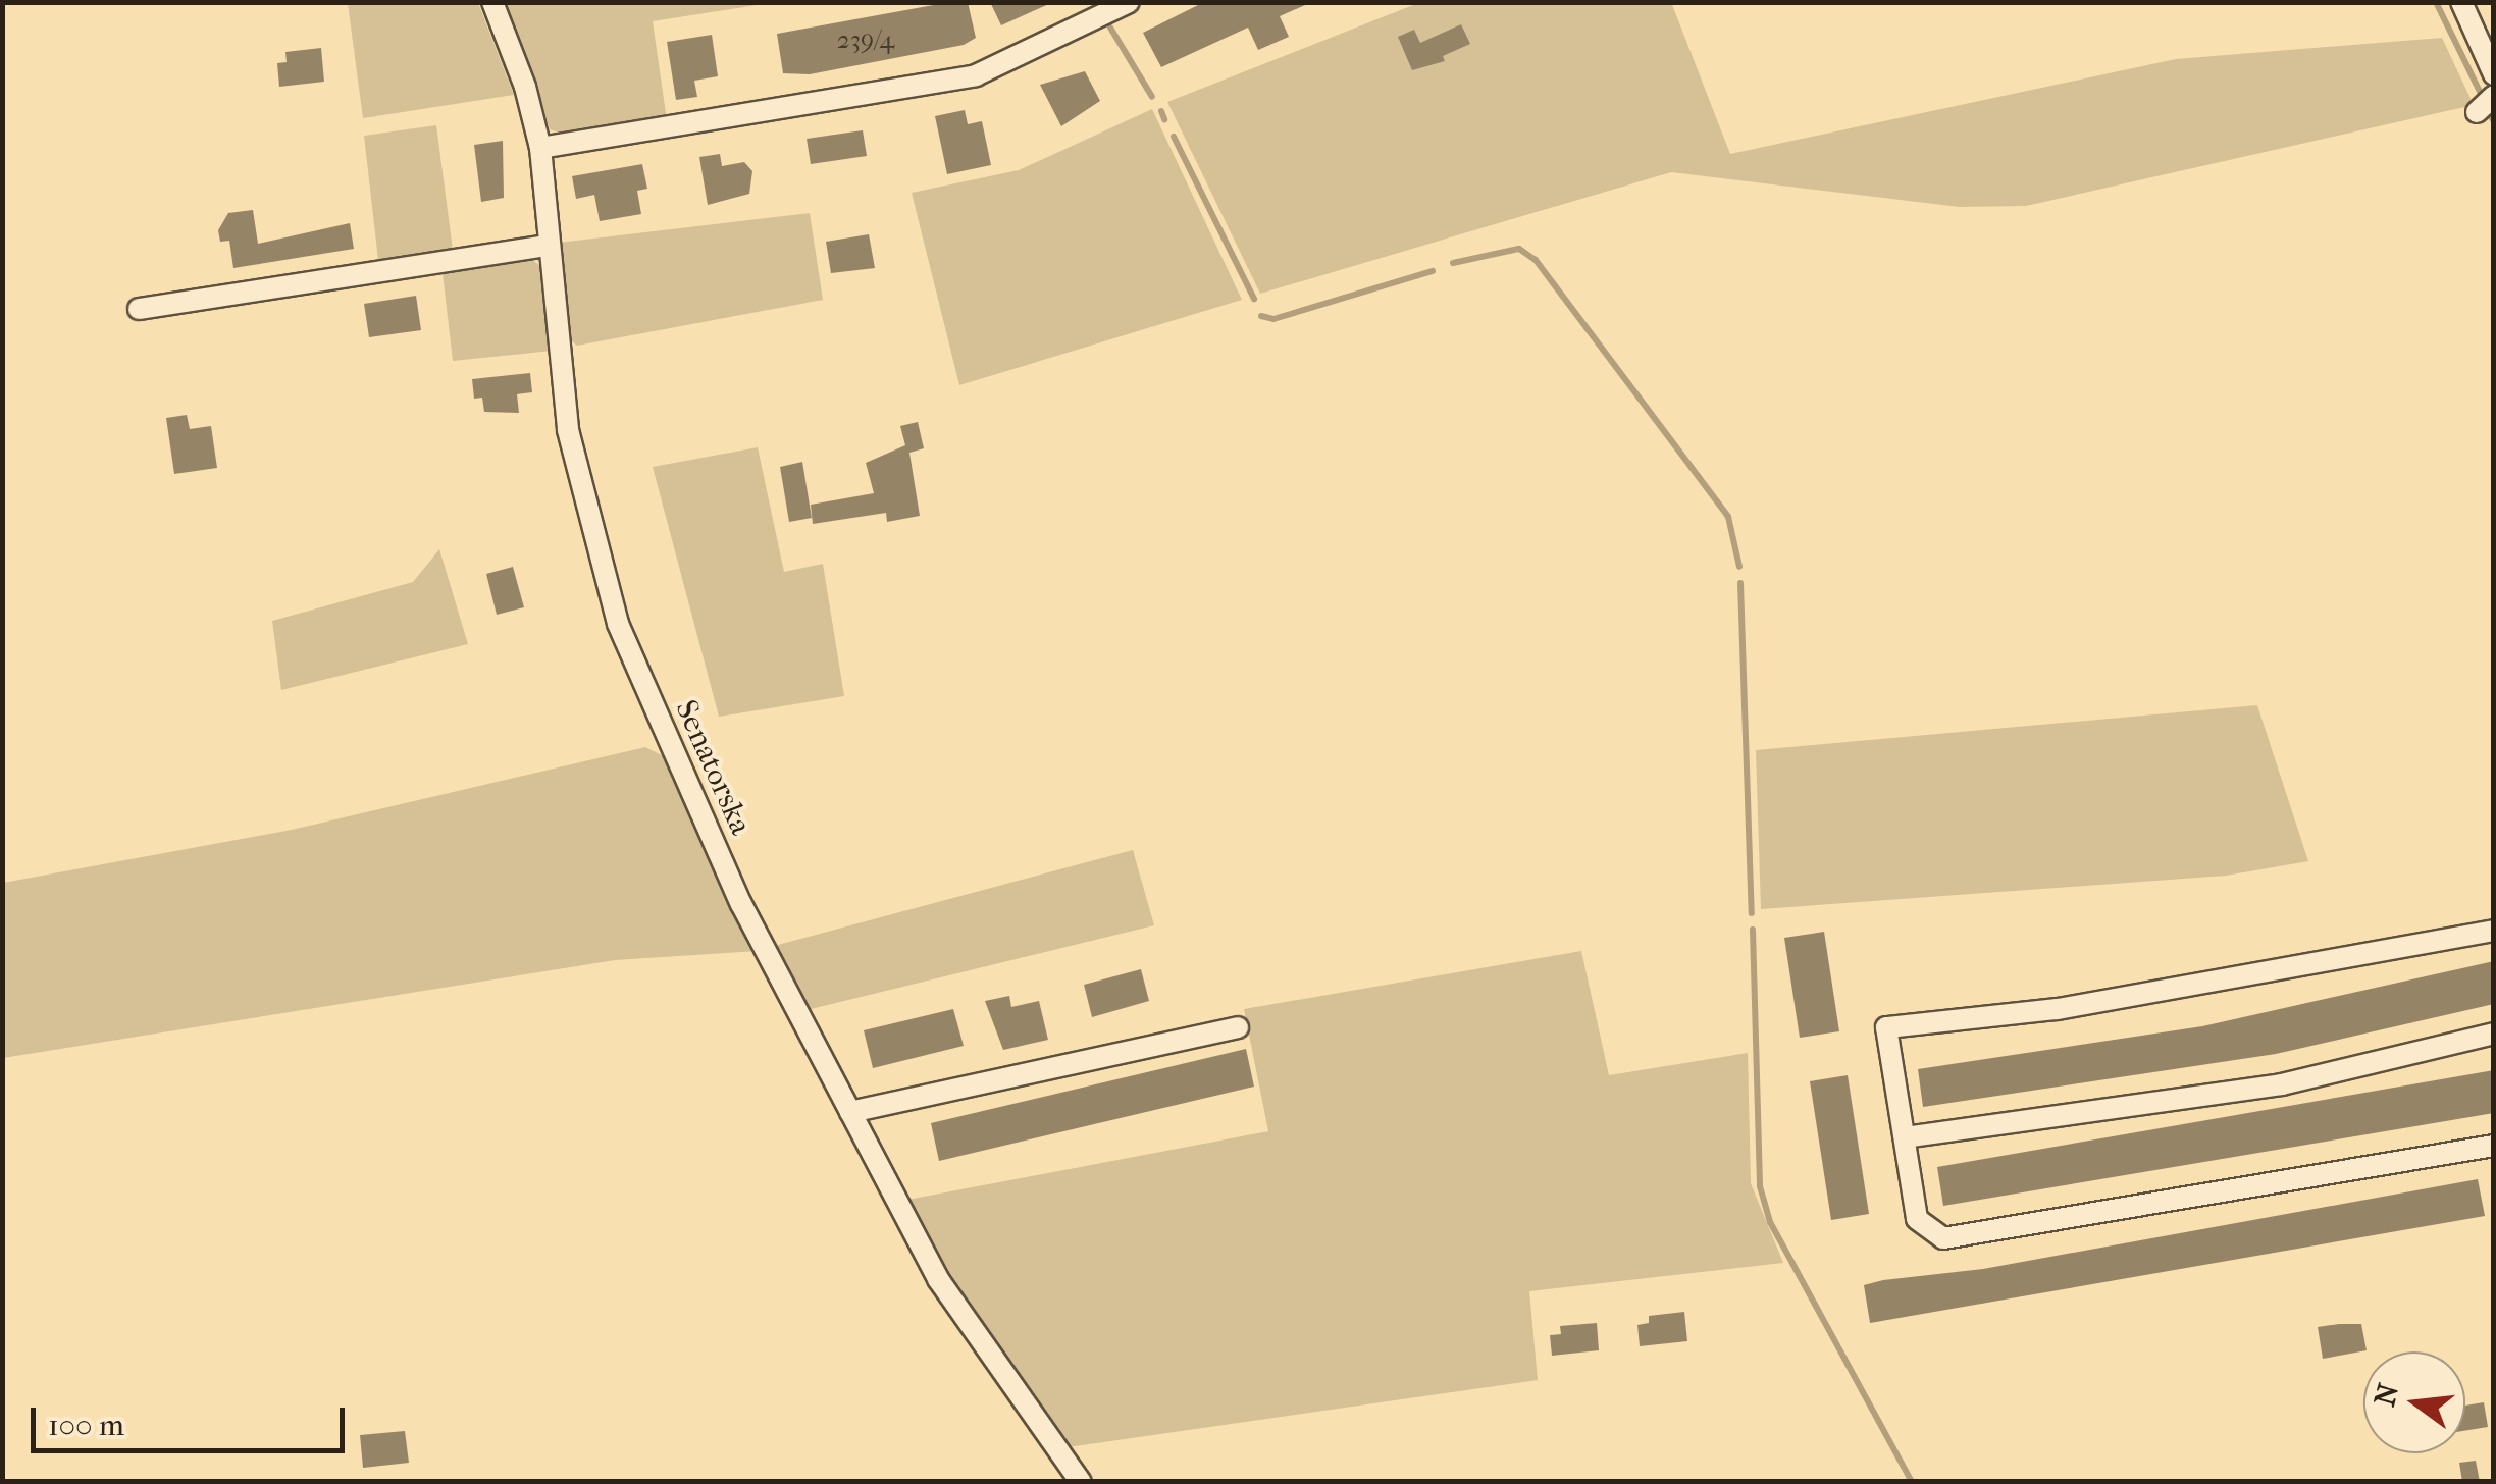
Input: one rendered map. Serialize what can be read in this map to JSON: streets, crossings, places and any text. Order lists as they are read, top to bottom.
{
  "streets": {
    "street": ["Senatorska"]
  },
  "house_numbers": ["239/4"],
  "scale_bar": "100 m",
  "north": "left"
}
